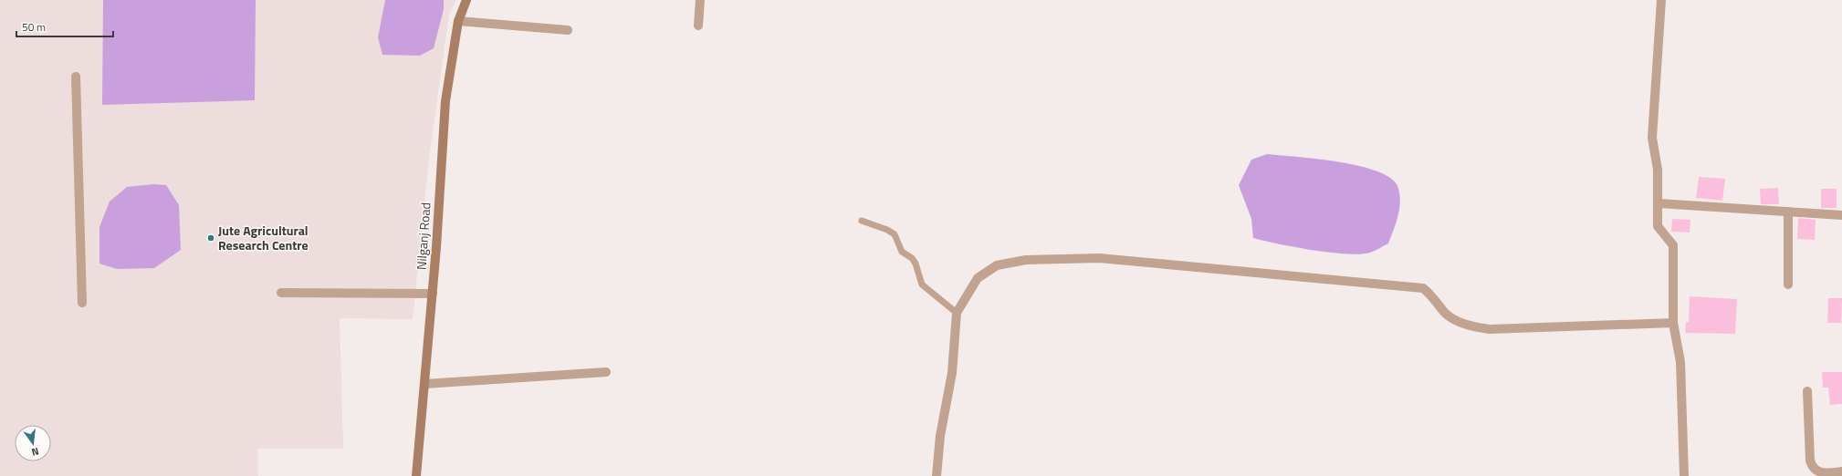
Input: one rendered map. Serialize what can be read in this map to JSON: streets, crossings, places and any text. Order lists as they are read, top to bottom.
{
  "streets": {
    "street": ["Nilganj Road"]
  },
  "places": ["Jute Agricultural Research Centre"],
  "scale_bar": "50 m",
  "north": "bottom"
}
